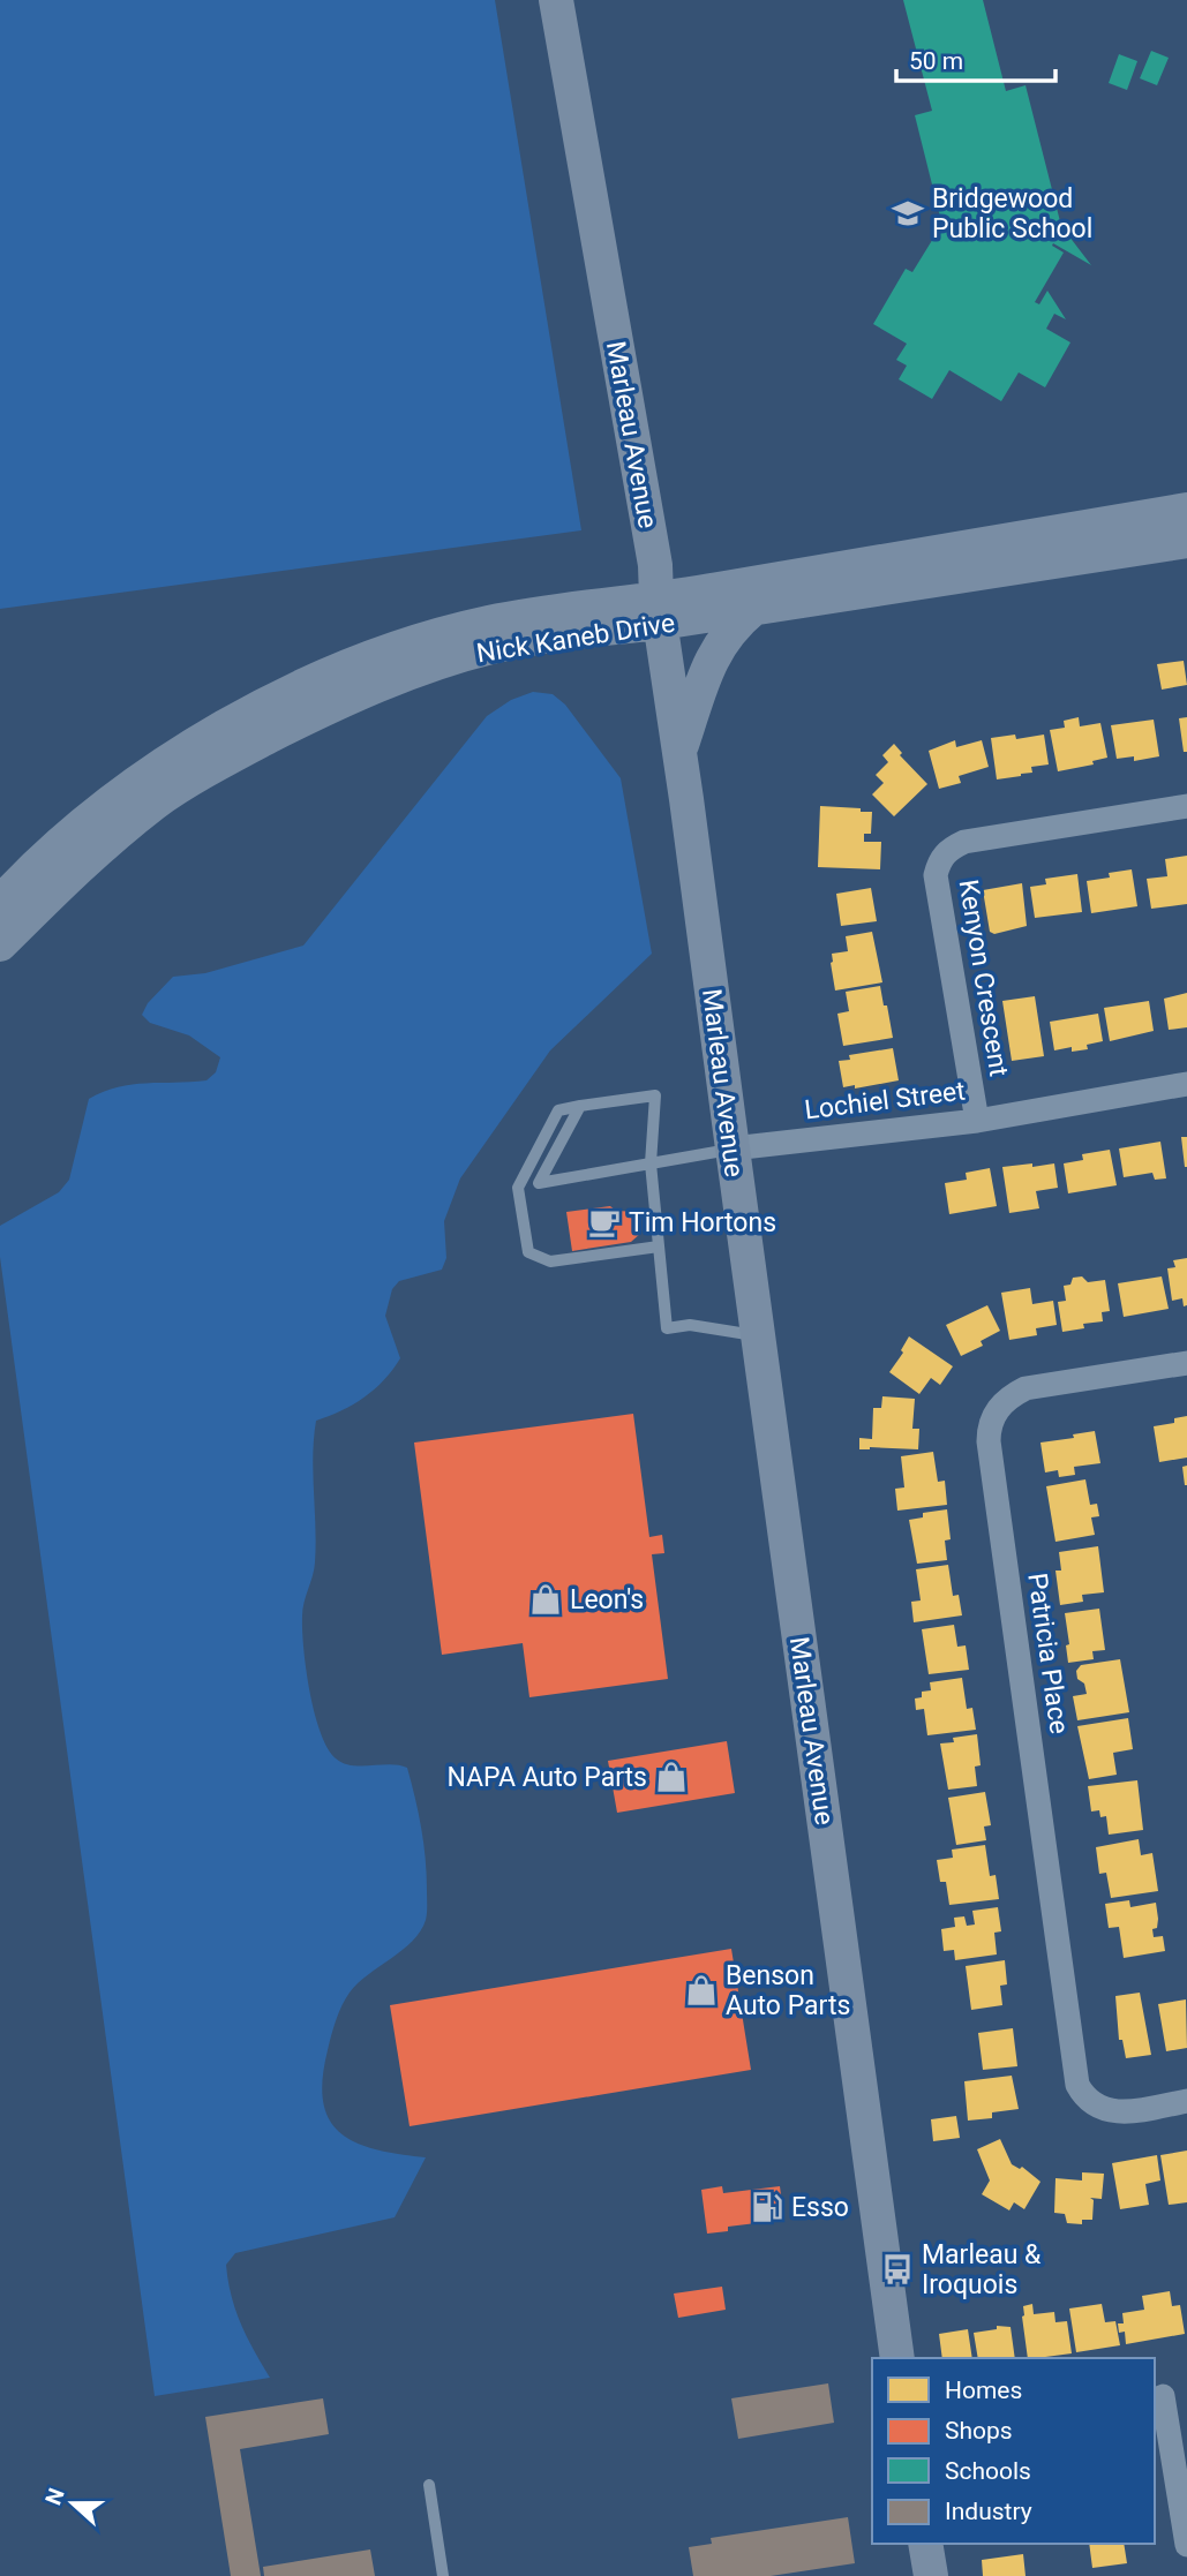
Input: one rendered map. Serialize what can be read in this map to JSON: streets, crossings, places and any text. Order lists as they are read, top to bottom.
{
  "streets": {
    "street": [
      "Marleau Avenue",
      "Nick Kaneb Drive",
      "Kenyon Crescent",
      "Lochiel Street",
      "Patricia Place"
    ]
  },
  "crossings": [
    ["Marleau Avenue", "Nick Kaneb Drive"],
    ["Marleau Avenue", "Lochiel Street"],
    ["Kenyon Crescent", "Lochiel Street"]
  ],
  "places": {
    "school or university": ["Bridgewood Public School"],
    "cafe": ["Tim Hortons"],
    "shop": ["Leon's", "NAPA Auto Parts", "Benson Auto Parts"],
    "fuel station": ["Esso"],
    "bus stop": ["Marleau & Iroquois"]
  },
  "legend": [
    "Homes",
    "Shops",
    "Schools",
    "Industry"
  ],
  "scale_bar": "50 m",
  "north": "left"
}
